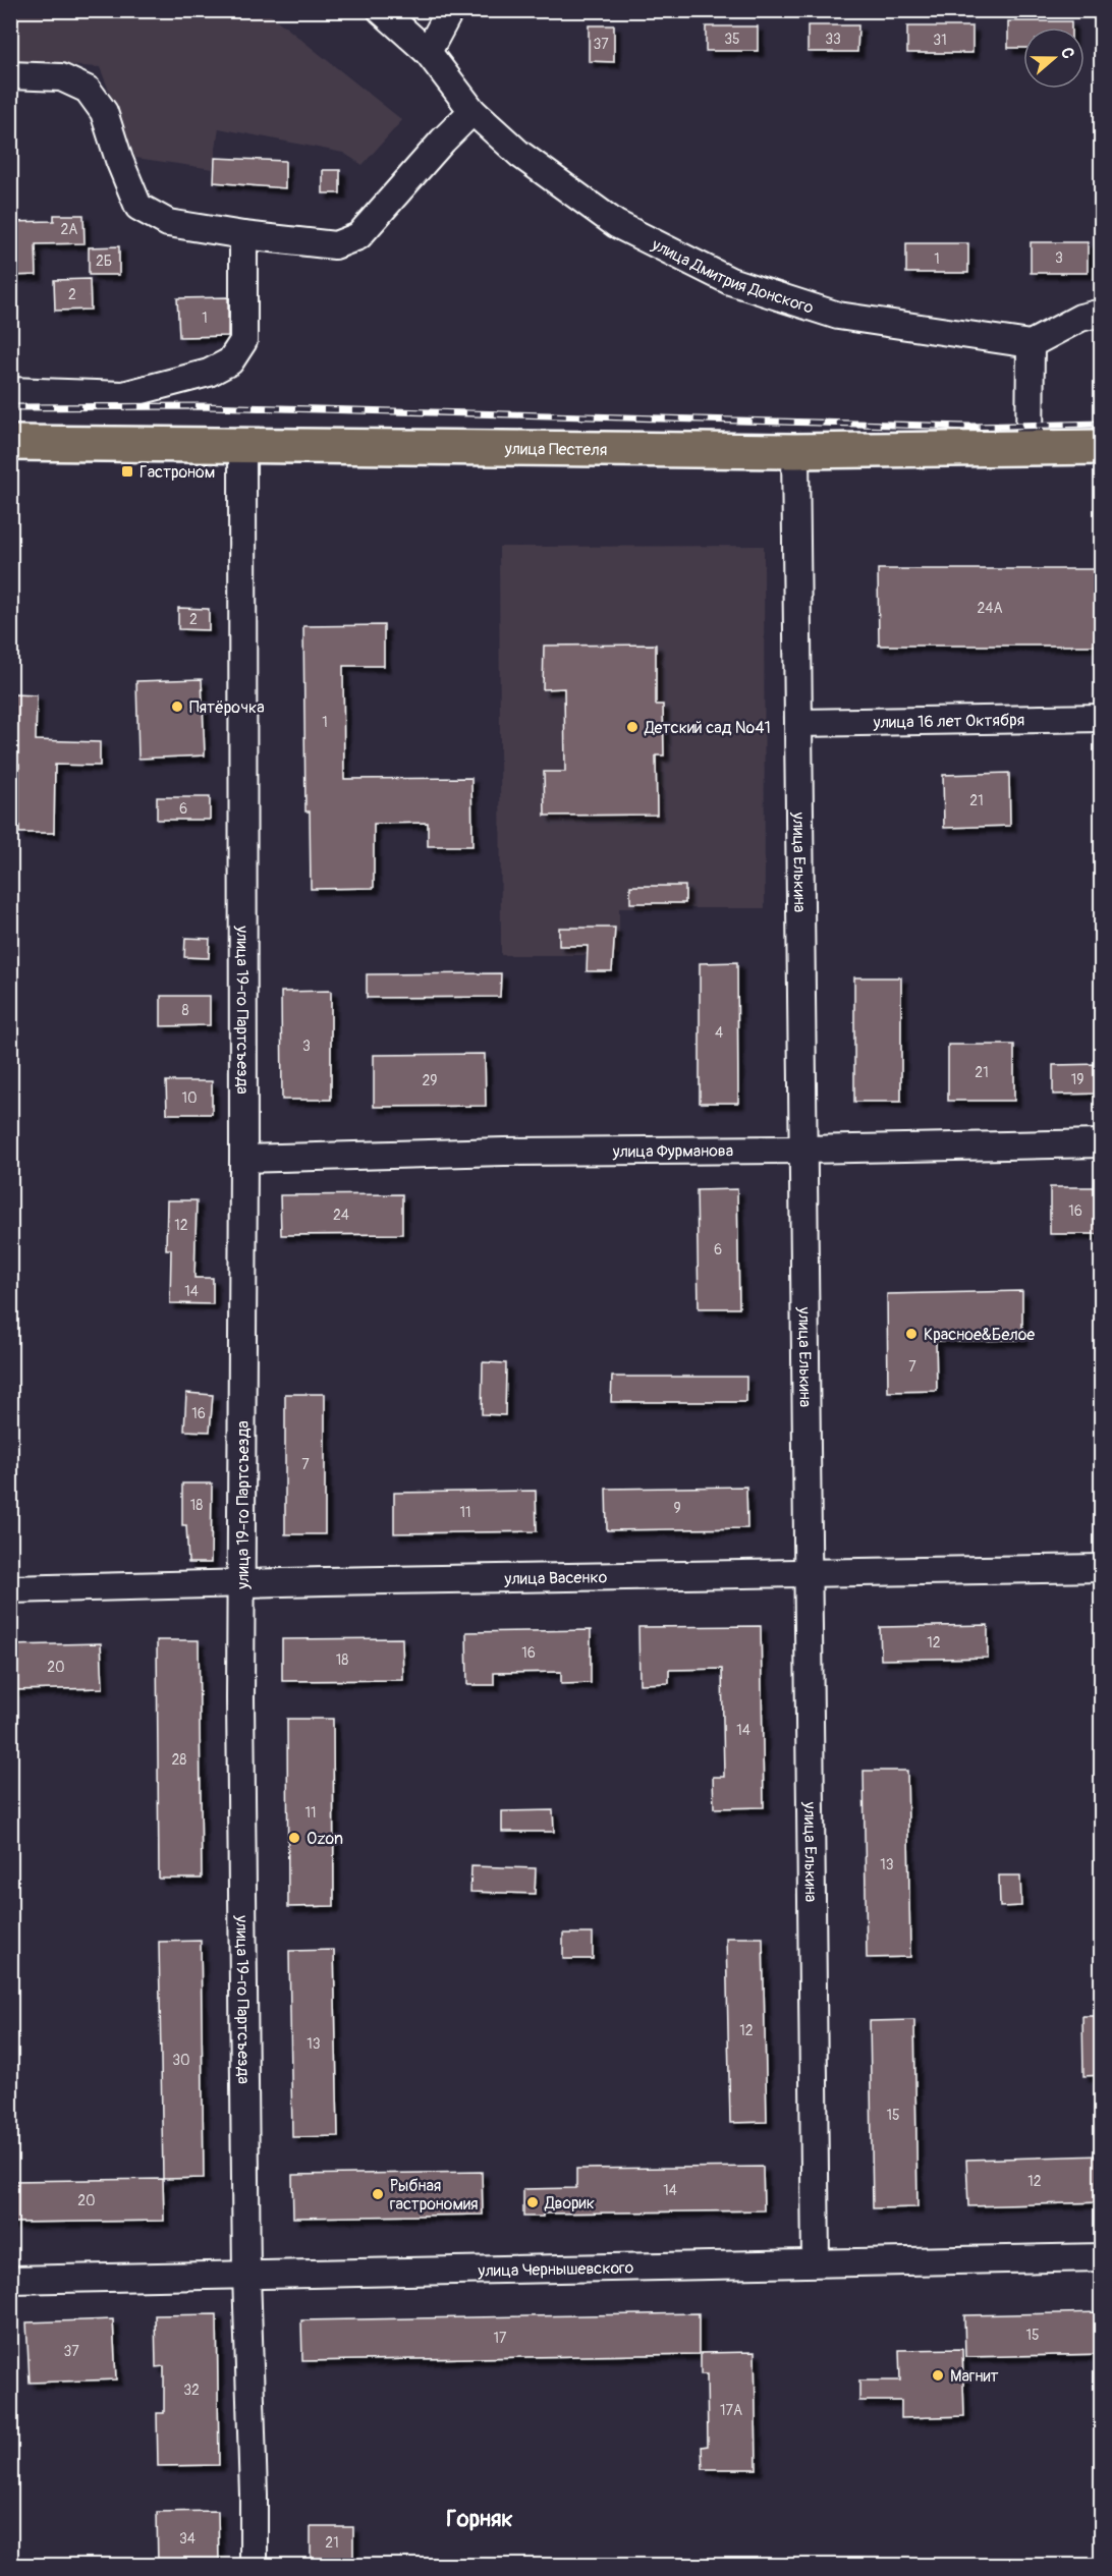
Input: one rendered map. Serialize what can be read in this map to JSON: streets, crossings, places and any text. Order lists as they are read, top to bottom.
{
  "streets": {
    "main road": ["улица Пестеля"],
    "street": [
      "улица Дмитрия Донского",
      "улица 16 лет Октября",
      "улица Елькина",
      "улица 19-го Партсъезда",
      "улица Фурманова",
      "улица Васенко",
      "улица Чернышевского"
    ]
  },
  "crossings": [
    ["улица Пестеля", "улица Елькина"],
    ["улица Пестеля", "улица 19-го Партсъезда"],
    ["улица 16 лет Октября", "улица Елькина"],
    ["улица Елькина", "улица Фурманова"],
    ["улица Елькина", "улица Васенко"],
    ["улица Елькина", "улица Чернышевского"],
    ["улица 19-го Партсъезда", "улица Фурманова"],
    ["улица 19-го Партсъезда", "улица Васенко"],
    ["улица 19-го Партсъезда", "улица Чернышевского"]
  ],
  "districts": ["Горняк"],
  "places": {
    "transit": ["Гастроном"],
    "other": [
      "Пятёрочка",
      "Детский сад №41",
      "Красное&Белое",
      "Ozon",
      "Рыбная гастрономия",
      "Дворик",
      "Магнит"
    ]
  },
  "house_numbers": [
    "35",
    "33",
    "31",
    "37",
    "2А",
    "3",
    "1",
    "2Б",
    "2",
    "1",
    "24А",
    "2",
    "1",
    "21",
    "6",
    "8",
    "4",
    "3",
    "21",
    "19",
    "29",
    "10",
    "16",
    "24",
    "12",
    "6",
    "14",
    "7",
    "16",
    "7",
    "18",
    "9",
    "11",
    "12",
    "16",
    "18",
    "20",
    "14",
    "28",
    "11",
    "13",
    "12",
    "13",
    "30",
    "15",
    "12",
    "14",
    "20",
    "15",
    "17",
    "37",
    "32",
    "17А",
    "34",
    "21"
  ],
  "north": "right"
}
